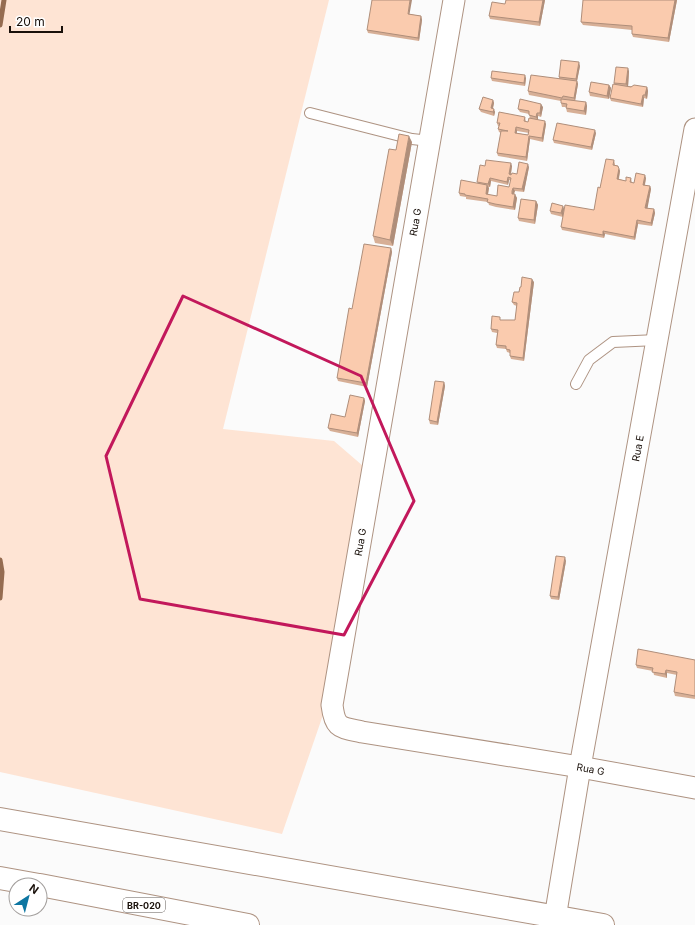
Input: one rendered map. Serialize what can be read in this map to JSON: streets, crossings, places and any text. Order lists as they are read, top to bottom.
{
  "streets": {
    "main road": ["BR-020"],
    "street": ["Rua G", "Rua E"]
  },
  "crossings": [
    ["Rua G", "Rua E"]
  ],
  "scale_bar": "20 m",
  "north": "top right"
}
